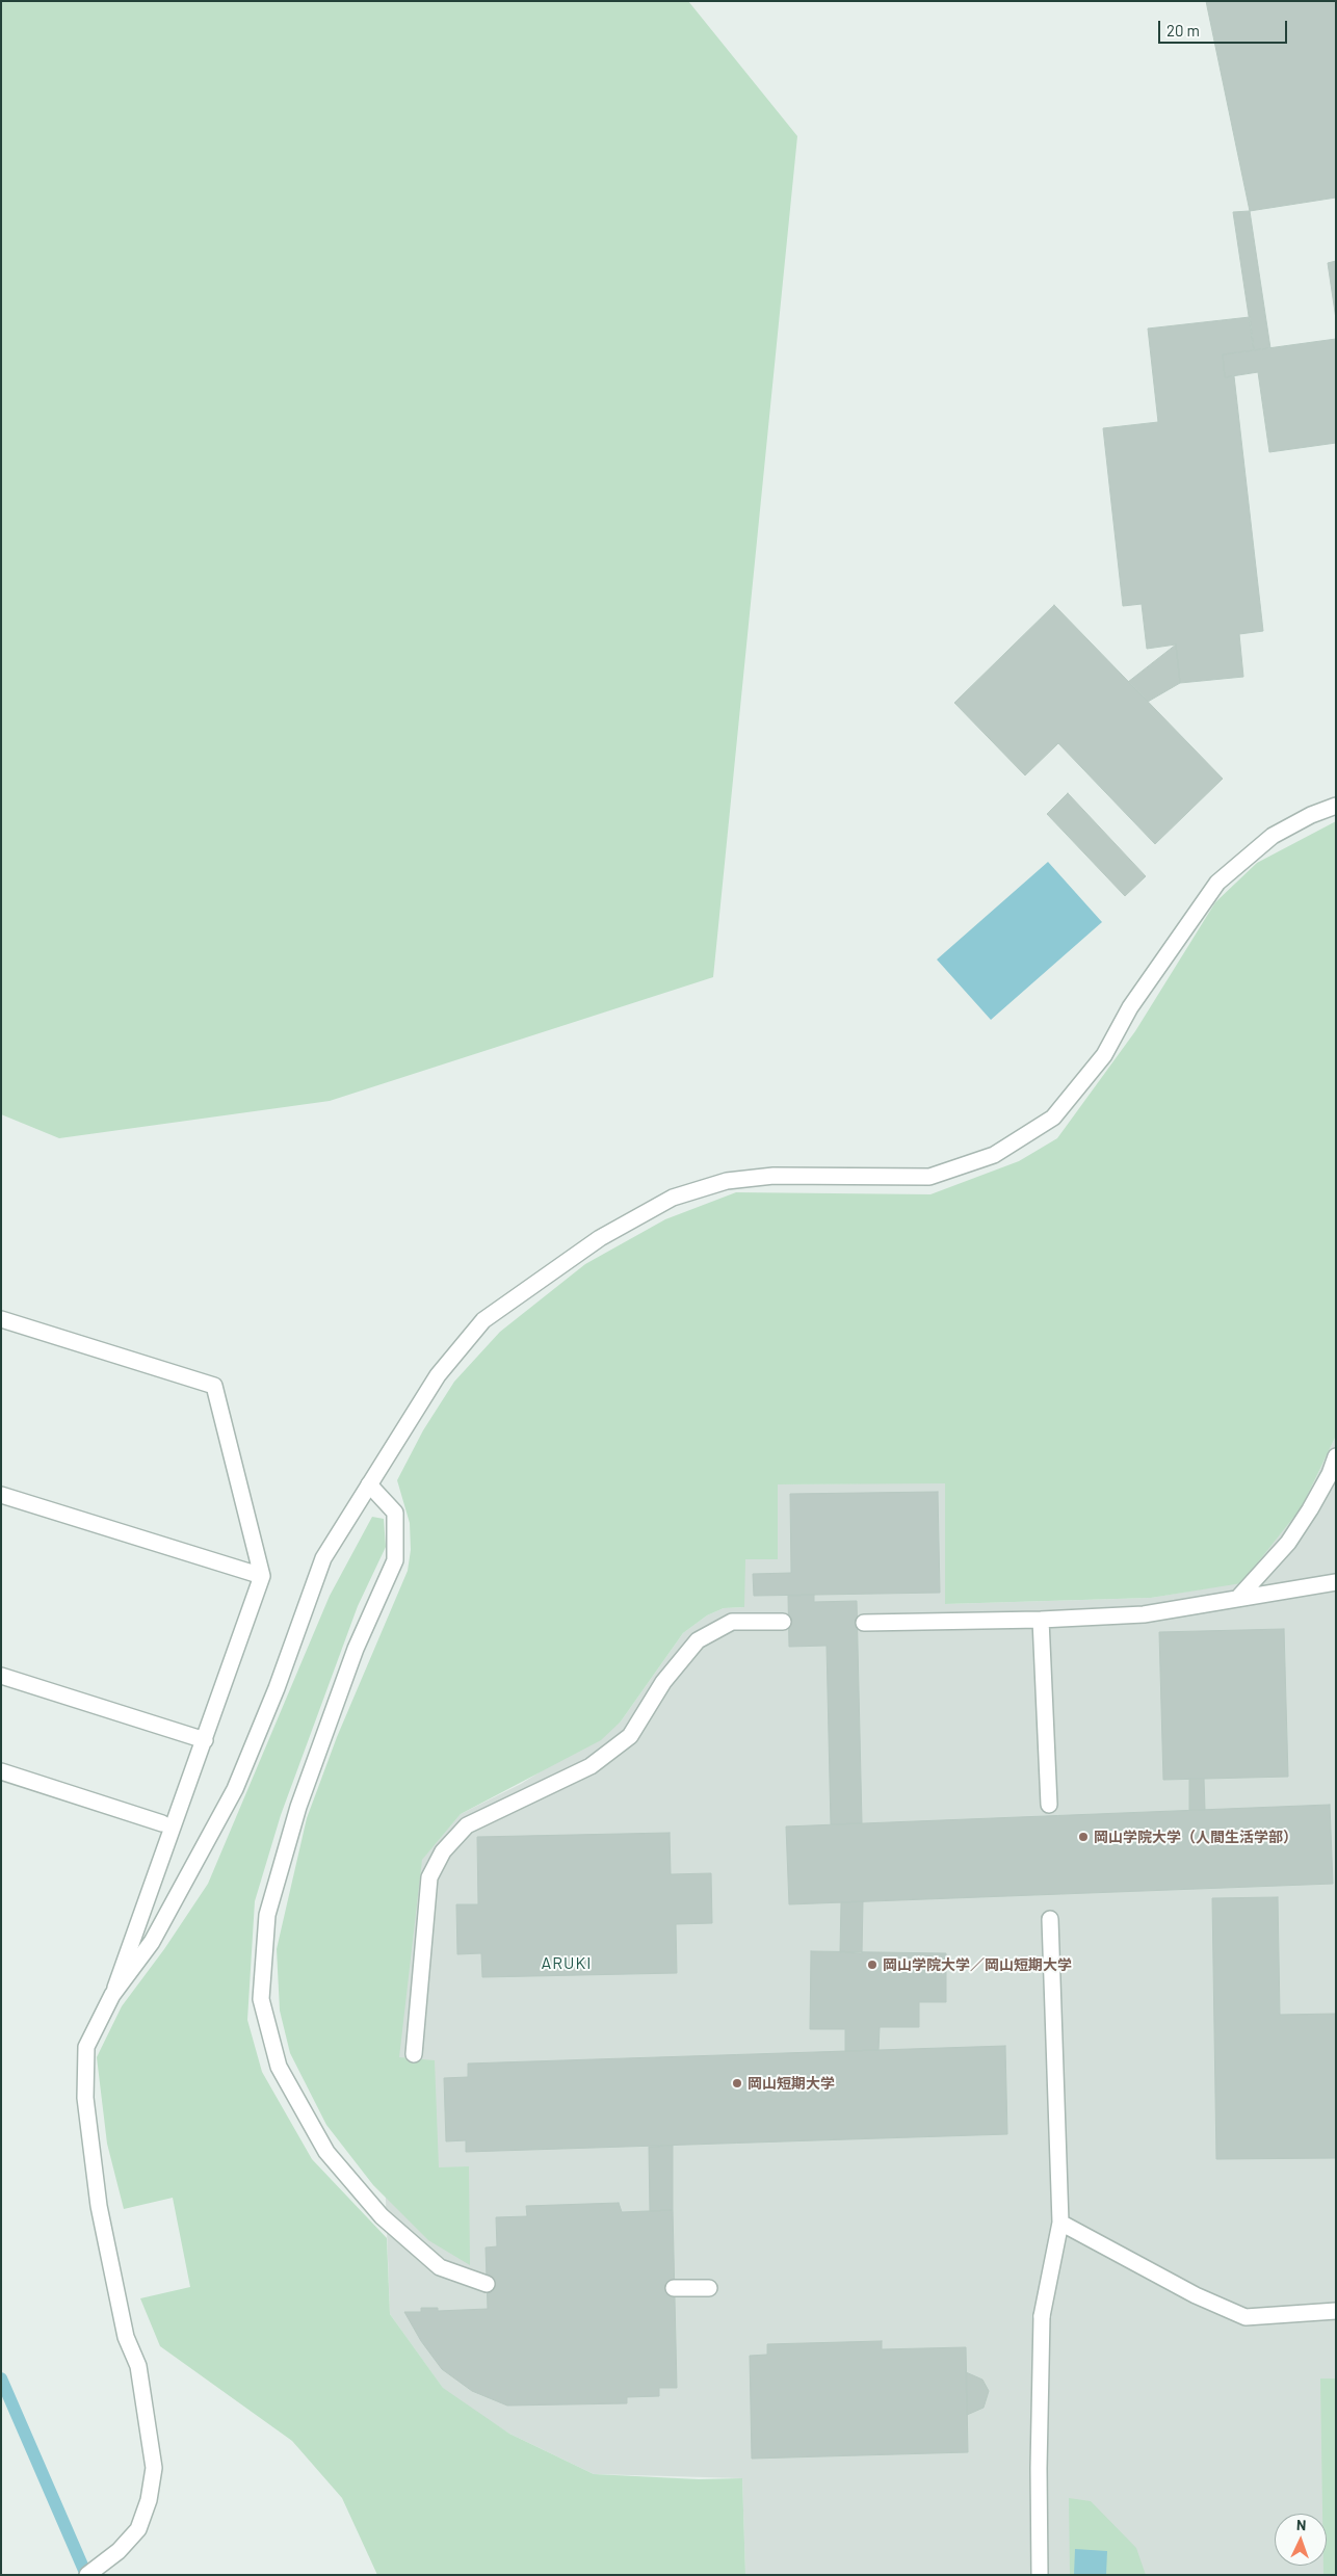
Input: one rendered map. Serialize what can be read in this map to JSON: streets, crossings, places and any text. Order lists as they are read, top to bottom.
{
  "districts": ["ARUKI"],
  "places": ["岡山学院大学（人間生活学部）", "岡山学院大学／岡山短期大学", "岡山短期大学"],
  "scale_bar": "20 m",
  "north": "top"
}
